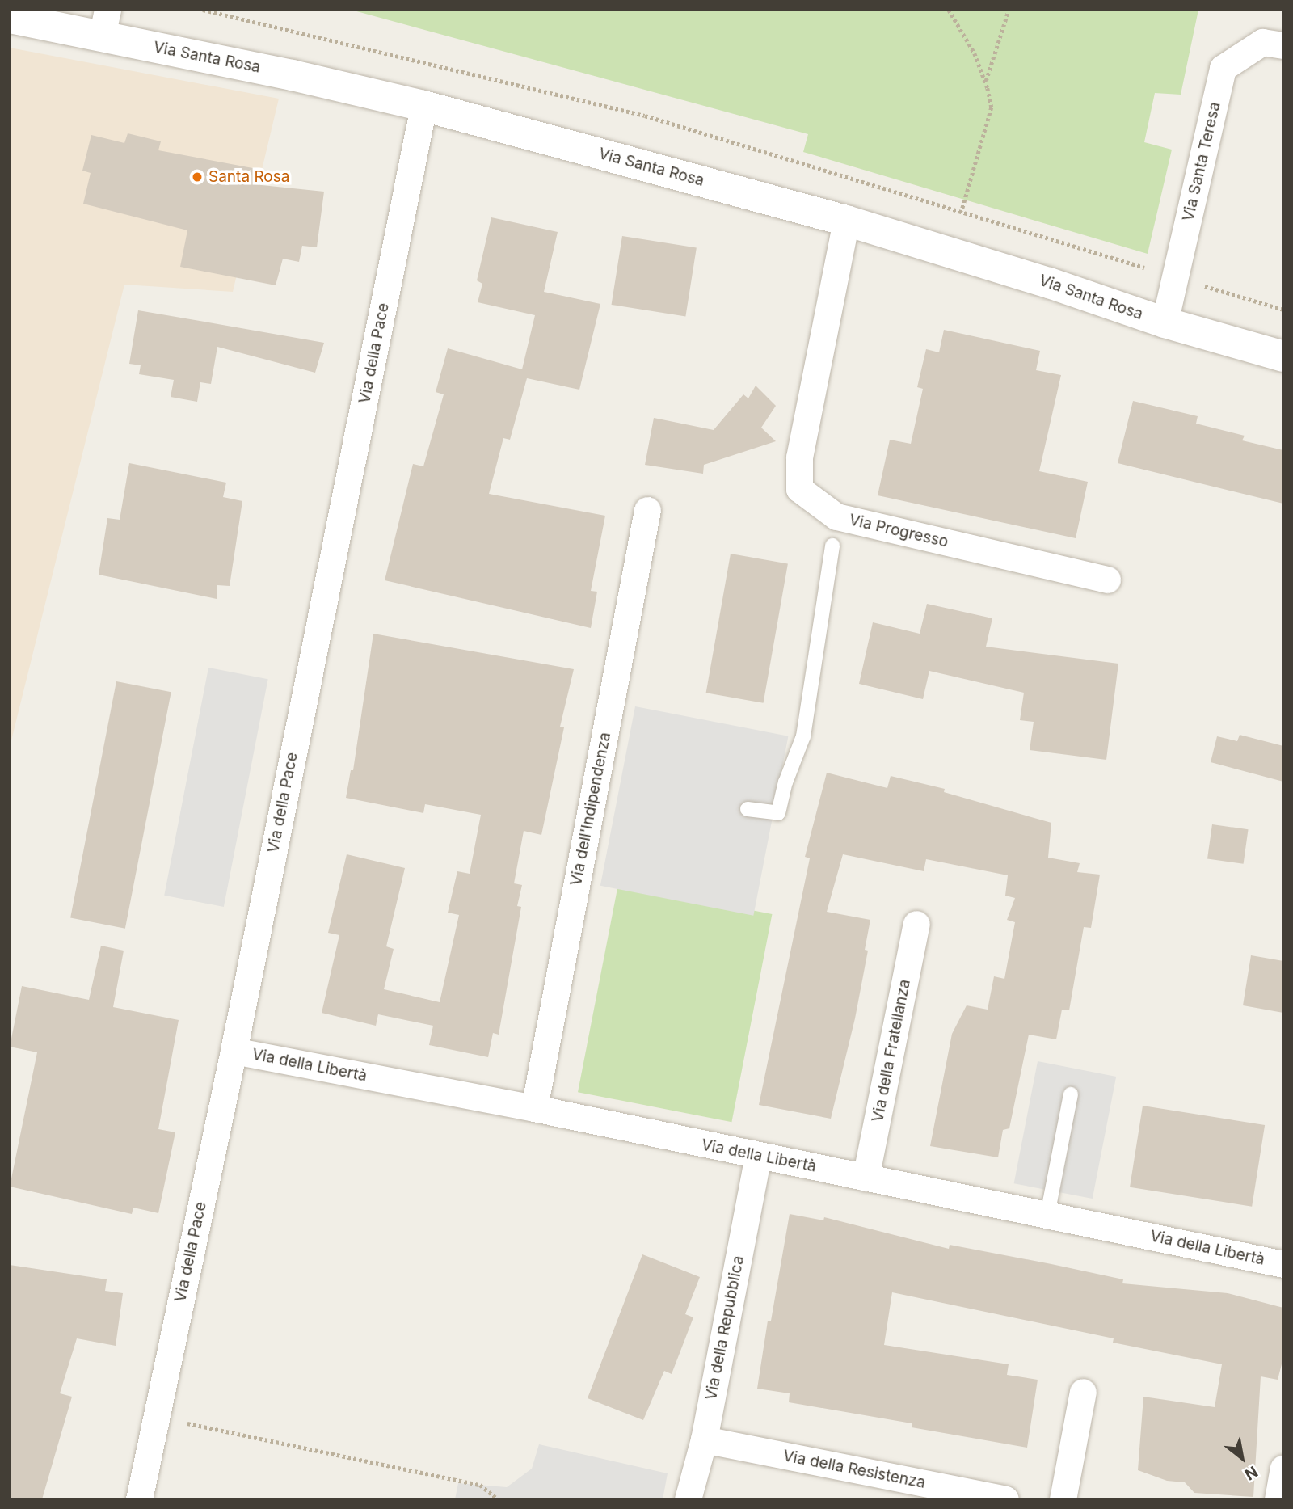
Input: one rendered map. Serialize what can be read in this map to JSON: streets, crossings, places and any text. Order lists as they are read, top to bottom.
{
  "streets": {
    "street": [
      "Via Santa Rosa",
      "Via Santa Teresa",
      "Via della Pace",
      "Via Progresso",
      "Via dell'Indipendenza",
      "Via della Fratellanza",
      "Via della Libertà",
      "Via della Repubblica",
      "Via della Resistenza"
    ]
  },
  "crossings": [
    ["Via Santa Rosa", "Via Santa Teresa"],
    ["Via Santa Rosa", "Via della Pace"],
    ["Via Santa Rosa", "Via Progresso"],
    ["Via della Pace", "Via della Libertà"],
    ["Via dell'Indipendenza", "Via della Libertà"],
    ["Via della Fratellanza", "Via della Libertà"],
    ["Via della Libertà", "Via della Repubblica"],
    ["Via della Repubblica", "Via della Resistenza"]
  ],
  "places": ["Santa Rosa"],
  "north": "bottom right"
}
